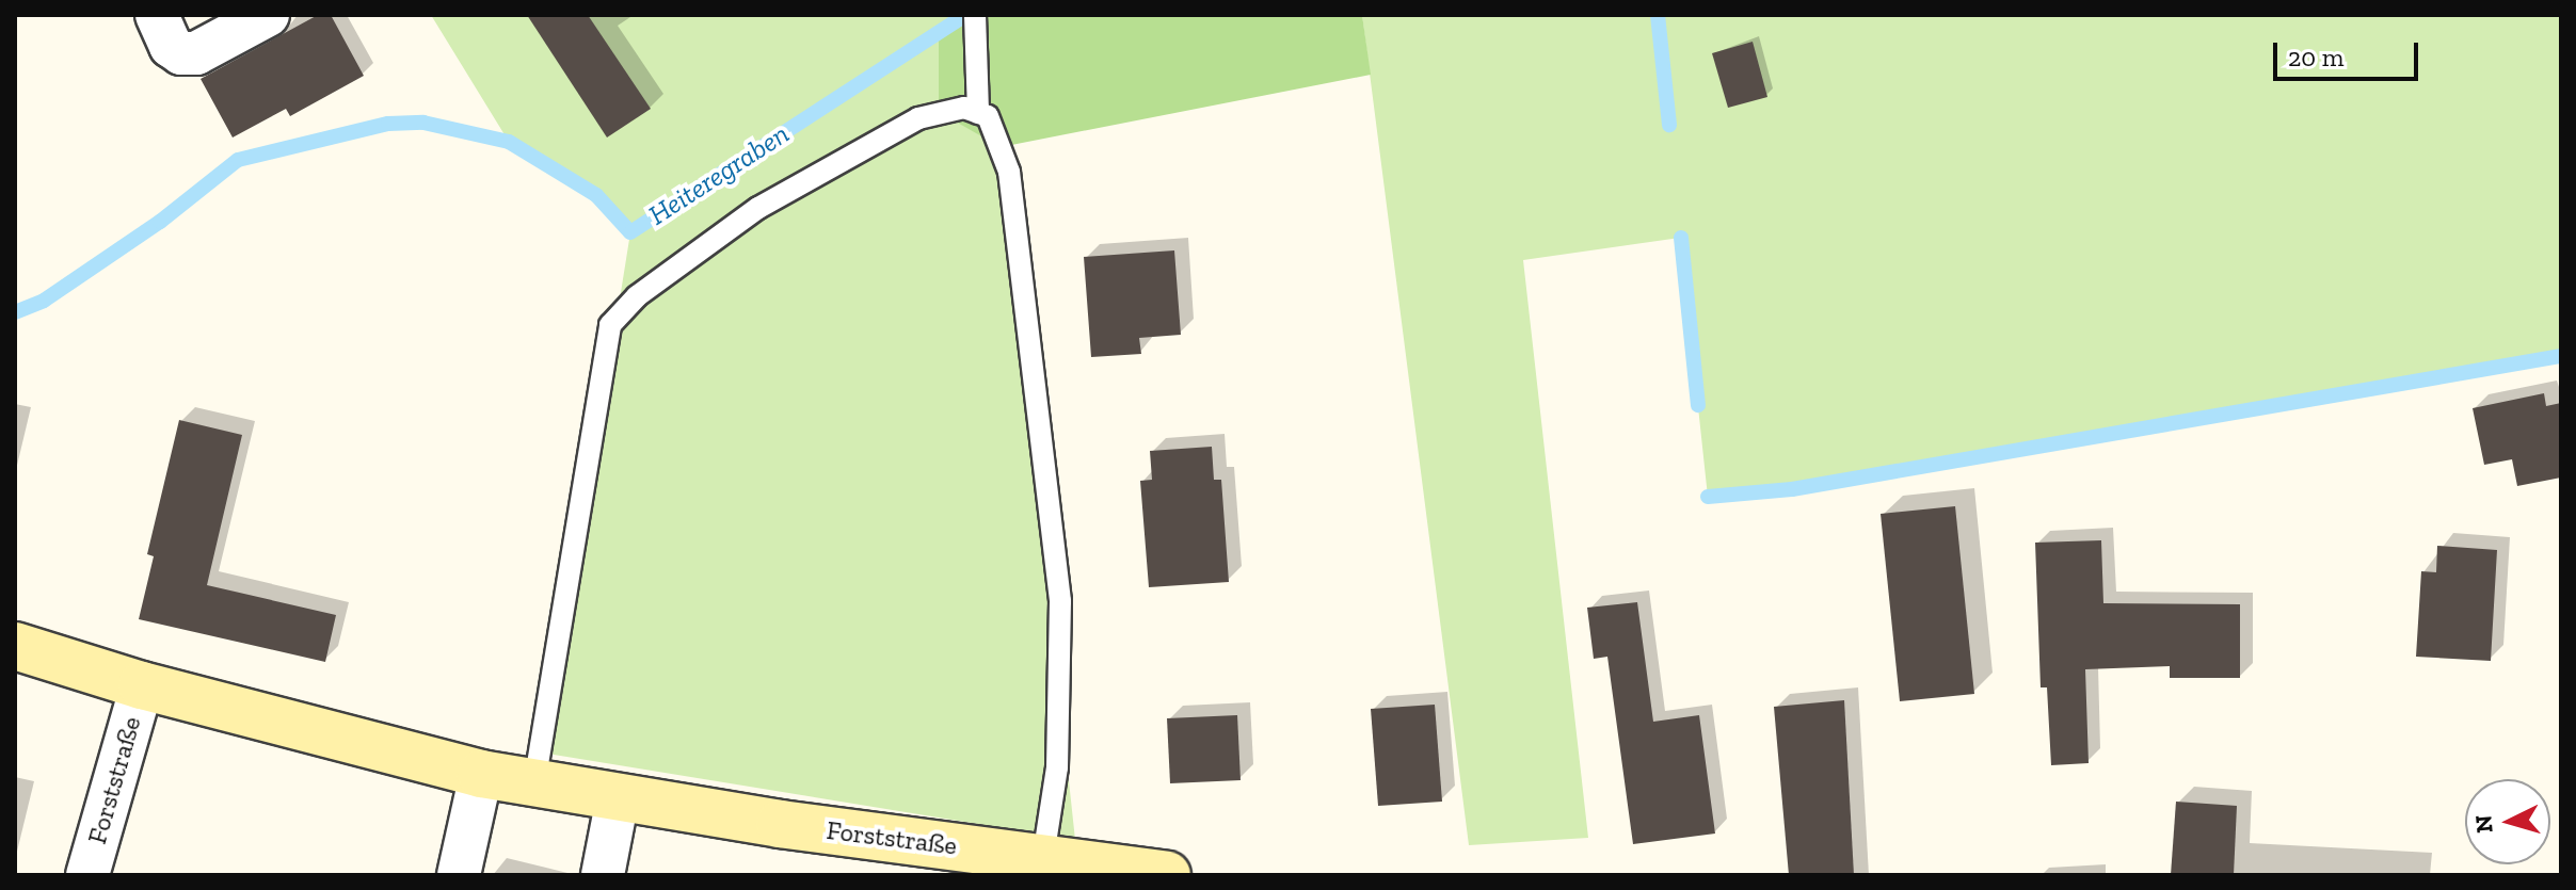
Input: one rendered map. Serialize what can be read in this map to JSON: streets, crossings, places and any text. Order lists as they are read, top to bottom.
{
  "streets": {
    "street": ["Forststraße"]
  },
  "water": ["Heiteregraben"],
  "scale_bar": "20 m",
  "north": "left"
}
